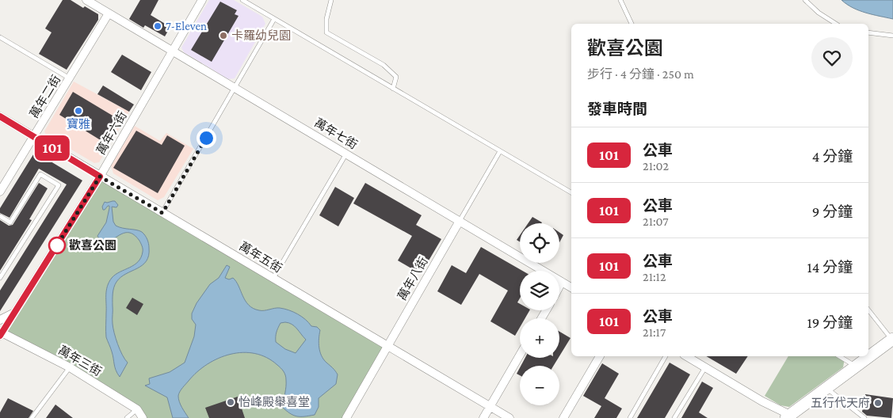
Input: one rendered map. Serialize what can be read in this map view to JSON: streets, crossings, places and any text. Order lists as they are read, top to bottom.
{
  "streets": {
    "street": [
      "萬年二街",
      "萬年六街",
      "萬年七街",
      "萬年五街",
      "萬年八街",
      "萬年三街"
    ]
  },
  "crossings": [
    ["萬年二街", "萬年七街"],
    ["萬年二街", "萬年五街"],
    ["萬年六街", "萬年七街"],
    ["萬年六街", "萬年五街"],
    ["萬年六街", "萬年三街"],
    ["萬年七街", "萬年八街"],
    ["萬年五街", "萬年八街"]
  ],
  "places": [
    "7-Eleven",
    "卡羅幼兒園",
    "寶雅",
    "歡喜公園",
    "怡峰殿舉喜堂",
    "五行代天府"
  ],
  "lines": ["bus line 101"],
  "page": {
    "on_map": "101",
    "heading": [
      ["歡喜公園", "步行 · 4 分鐘 · 250 m"],
      "發車時間"
    ],
    "list": [
      {
        "mark": "101",
        "name": "公車",
        "note": "21:02",
        "value": "4 分鐘"
      },
      {
        "mark": "101",
        "name": "公車",
        "note": "21:07",
        "value": "9 分鐘"
      },
      {
        "mark": "101",
        "name": "公車",
        "note": "21:12",
        "value": "14 分鐘"
      },
      {
        "mark": "101",
        "name": "公車",
        "note": "21:17",
        "value": "19 分鐘"
      }
    ],
    "map_buttons": ["+", "−"]
  }
}
